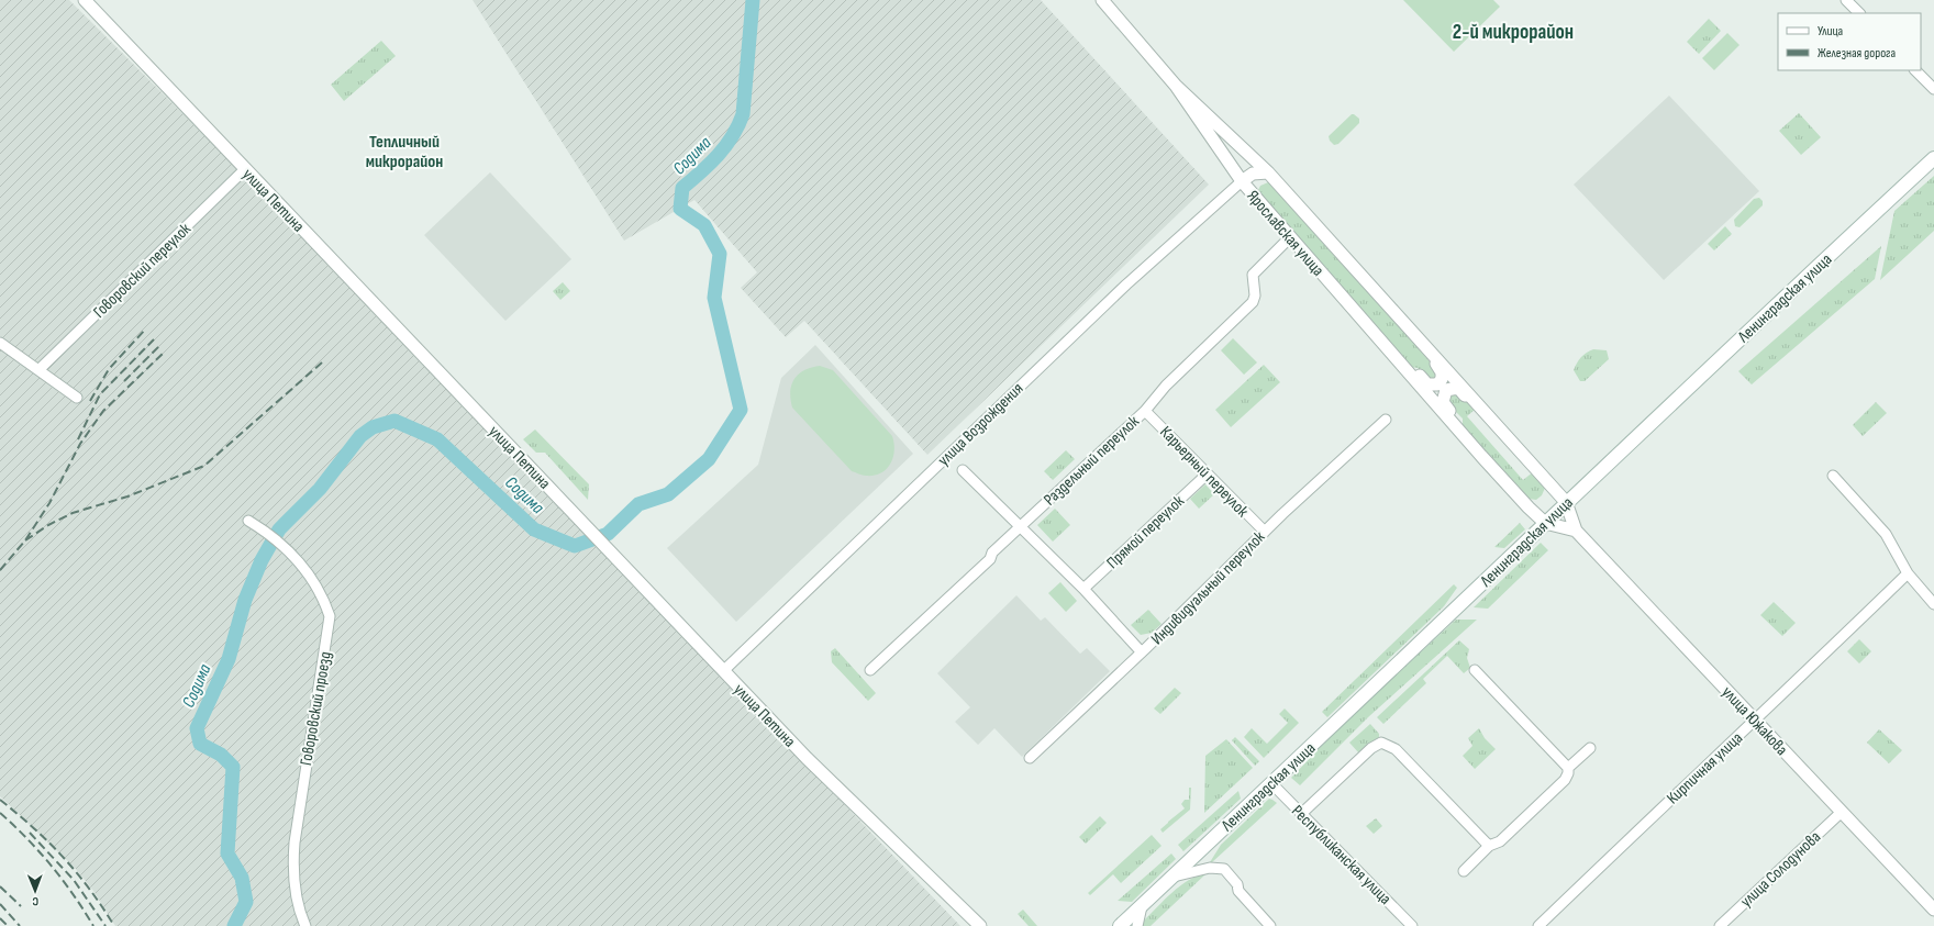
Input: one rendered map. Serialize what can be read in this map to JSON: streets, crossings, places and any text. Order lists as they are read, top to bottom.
{
  "streets": {
    "main road": ["Ленинградская улица"],
    "street": [
      "улица Петина",
      "Ярославская улица",
      "Говоровский переулок",
      "улица Возрождения",
      "Раздельный переулок",
      "Карьерный переулок",
      "Прямой переулок",
      "Индивидуальный переулок",
      "Говоровский проезд",
      "улица Южакова",
      "Кирпичная улица",
      "Республиканская улица",
      "улица Солодунова"
    ]
  },
  "crossings": [
    ["улица Петина", "Говоровский переулок"],
    ["улица Петина", "улица Возрождения"],
    ["Ярославская улица", "Ленинградская улица"],
    ["Ярославская улица", "улица Возрождения"],
    ["Ярославская улица", "Раздельный переулок"],
    ["Ярославская улица", "улица Южакова"],
    ["Ленинградская улица", "улица Южакова"],
    ["Ленинградская улица", "Республиканская улица"],
    ["Раздельный переулок", "Карьерный переулок"],
    ["Карьерный переулок", "Прямой переулок"],
    ["Карьерный переулок", "Индивидуальный переулок"],
    ["улица Южакова", "Кирпичная улица"],
    ["улица Южакова", "улица Солодунова"]
  ],
  "districts": ["2-й микрорайон", "Тепличный микрорайон"],
  "water": ["Содима"],
  "legend": ["Улица", "Железная дорога"],
  "north": "bottom"
}
